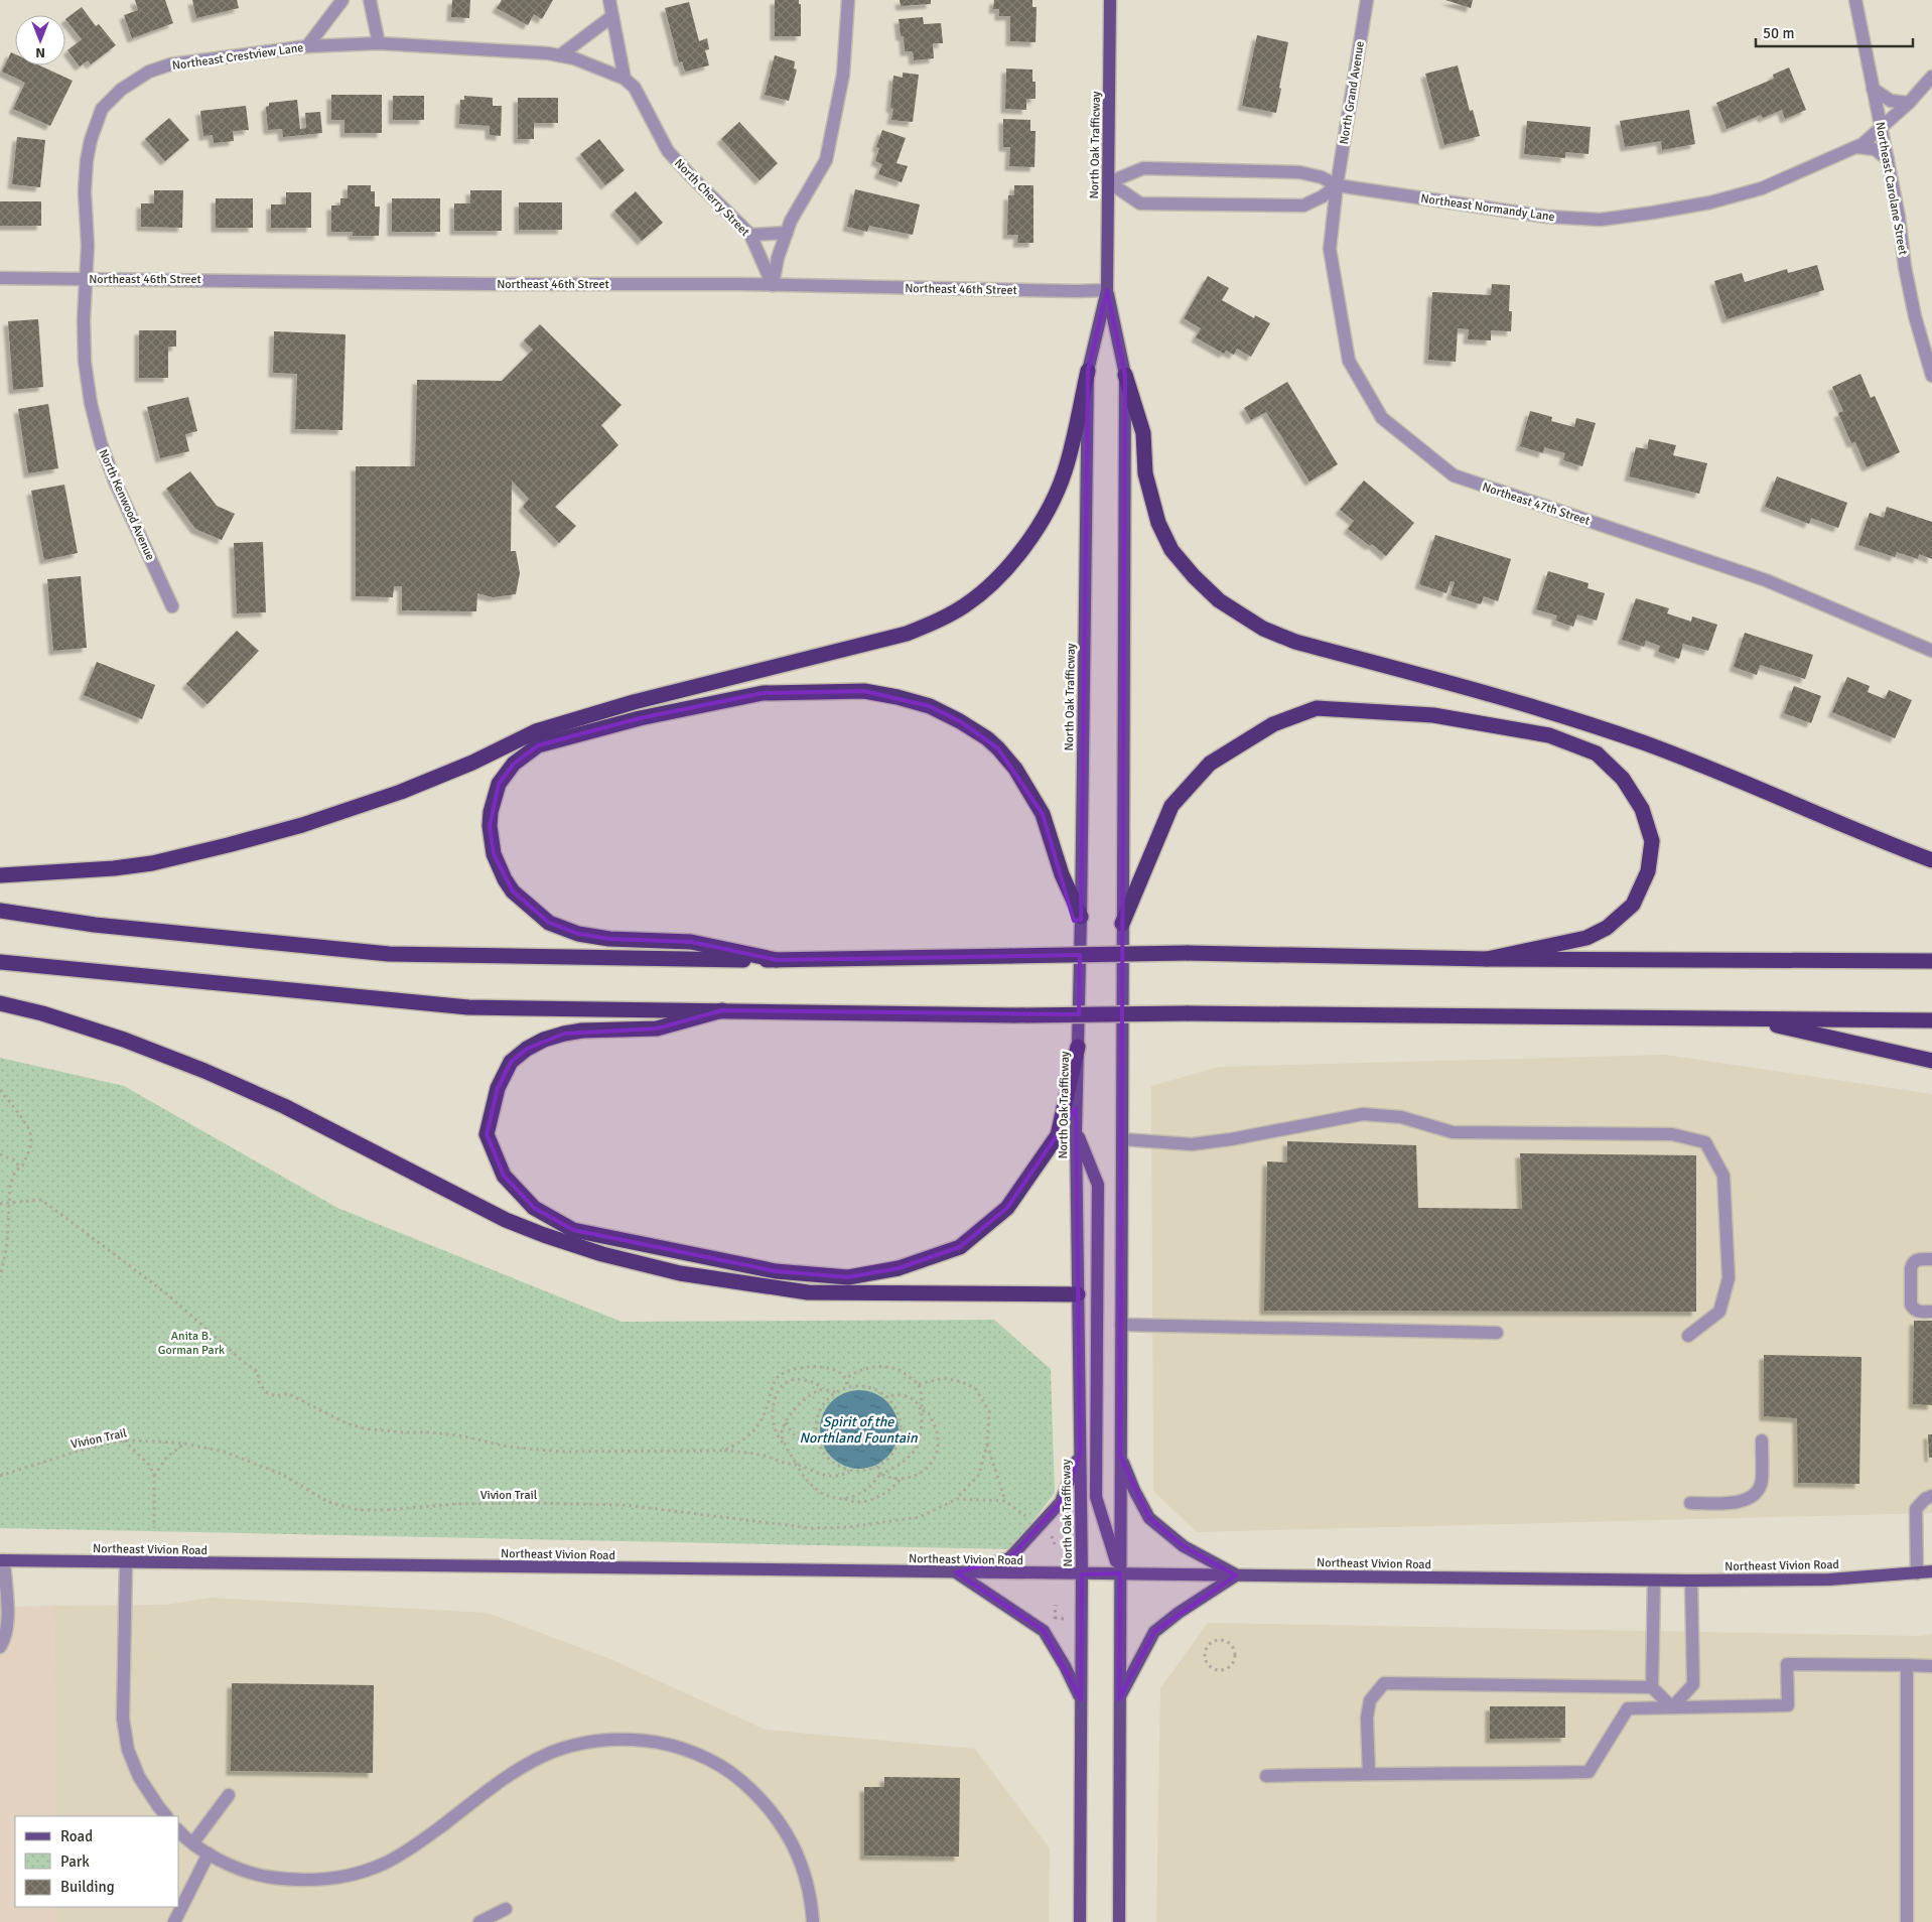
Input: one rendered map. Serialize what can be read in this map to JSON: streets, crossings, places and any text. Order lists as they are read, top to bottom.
{
  "streets": {
    "main road": ["North Oak Trafficway", "Northeast Vivion Road"],
    "street": [
      "Northeast Crestview Lane",
      "North Grand Avenue",
      "Northeast Carolane Street",
      "North Cherry Street",
      "Northeast Normandy Lane",
      "Northeast 46th Street",
      "Northeast 47th Street",
      "North Kenwood Avenue"
    ],
    "path": ["Vivion Trail"]
  },
  "crossings": [
    ["Northeast Crestview Lane", "North Cherry Street"],
    ["Northeast Crestview Lane", "Northeast 46th Street"],
    ["Northeast Crestview Lane", "North Kenwood Avenue"],
    ["North Grand Avenue", "Northeast Normandy Lane"],
    ["North Grand Avenue", "Northeast 47th Street"],
    ["North Oak Trafficway", "Northeast Normandy Lane"],
    ["North Oak Trafficway", "Northeast 46th Street"],
    ["North Oak Trafficway", "Northeast Vivion Road"],
    ["Northeast Carolane Street", "Northeast Normandy Lane"],
    ["North Cherry Street", "Northeast 46th Street"],
    ["Northeast Normandy Lane", "Northeast 47th Street"],
    ["Northeast 46th Street", "North Kenwood Avenue"]
  ],
  "water": ["Spirit of the Northland Fountain"],
  "parks": ["Anita B. Gorman Park"],
  "legend": ["Road", "Park", "Building"],
  "scale_bar": "50 m",
  "north": "bottom"
}
